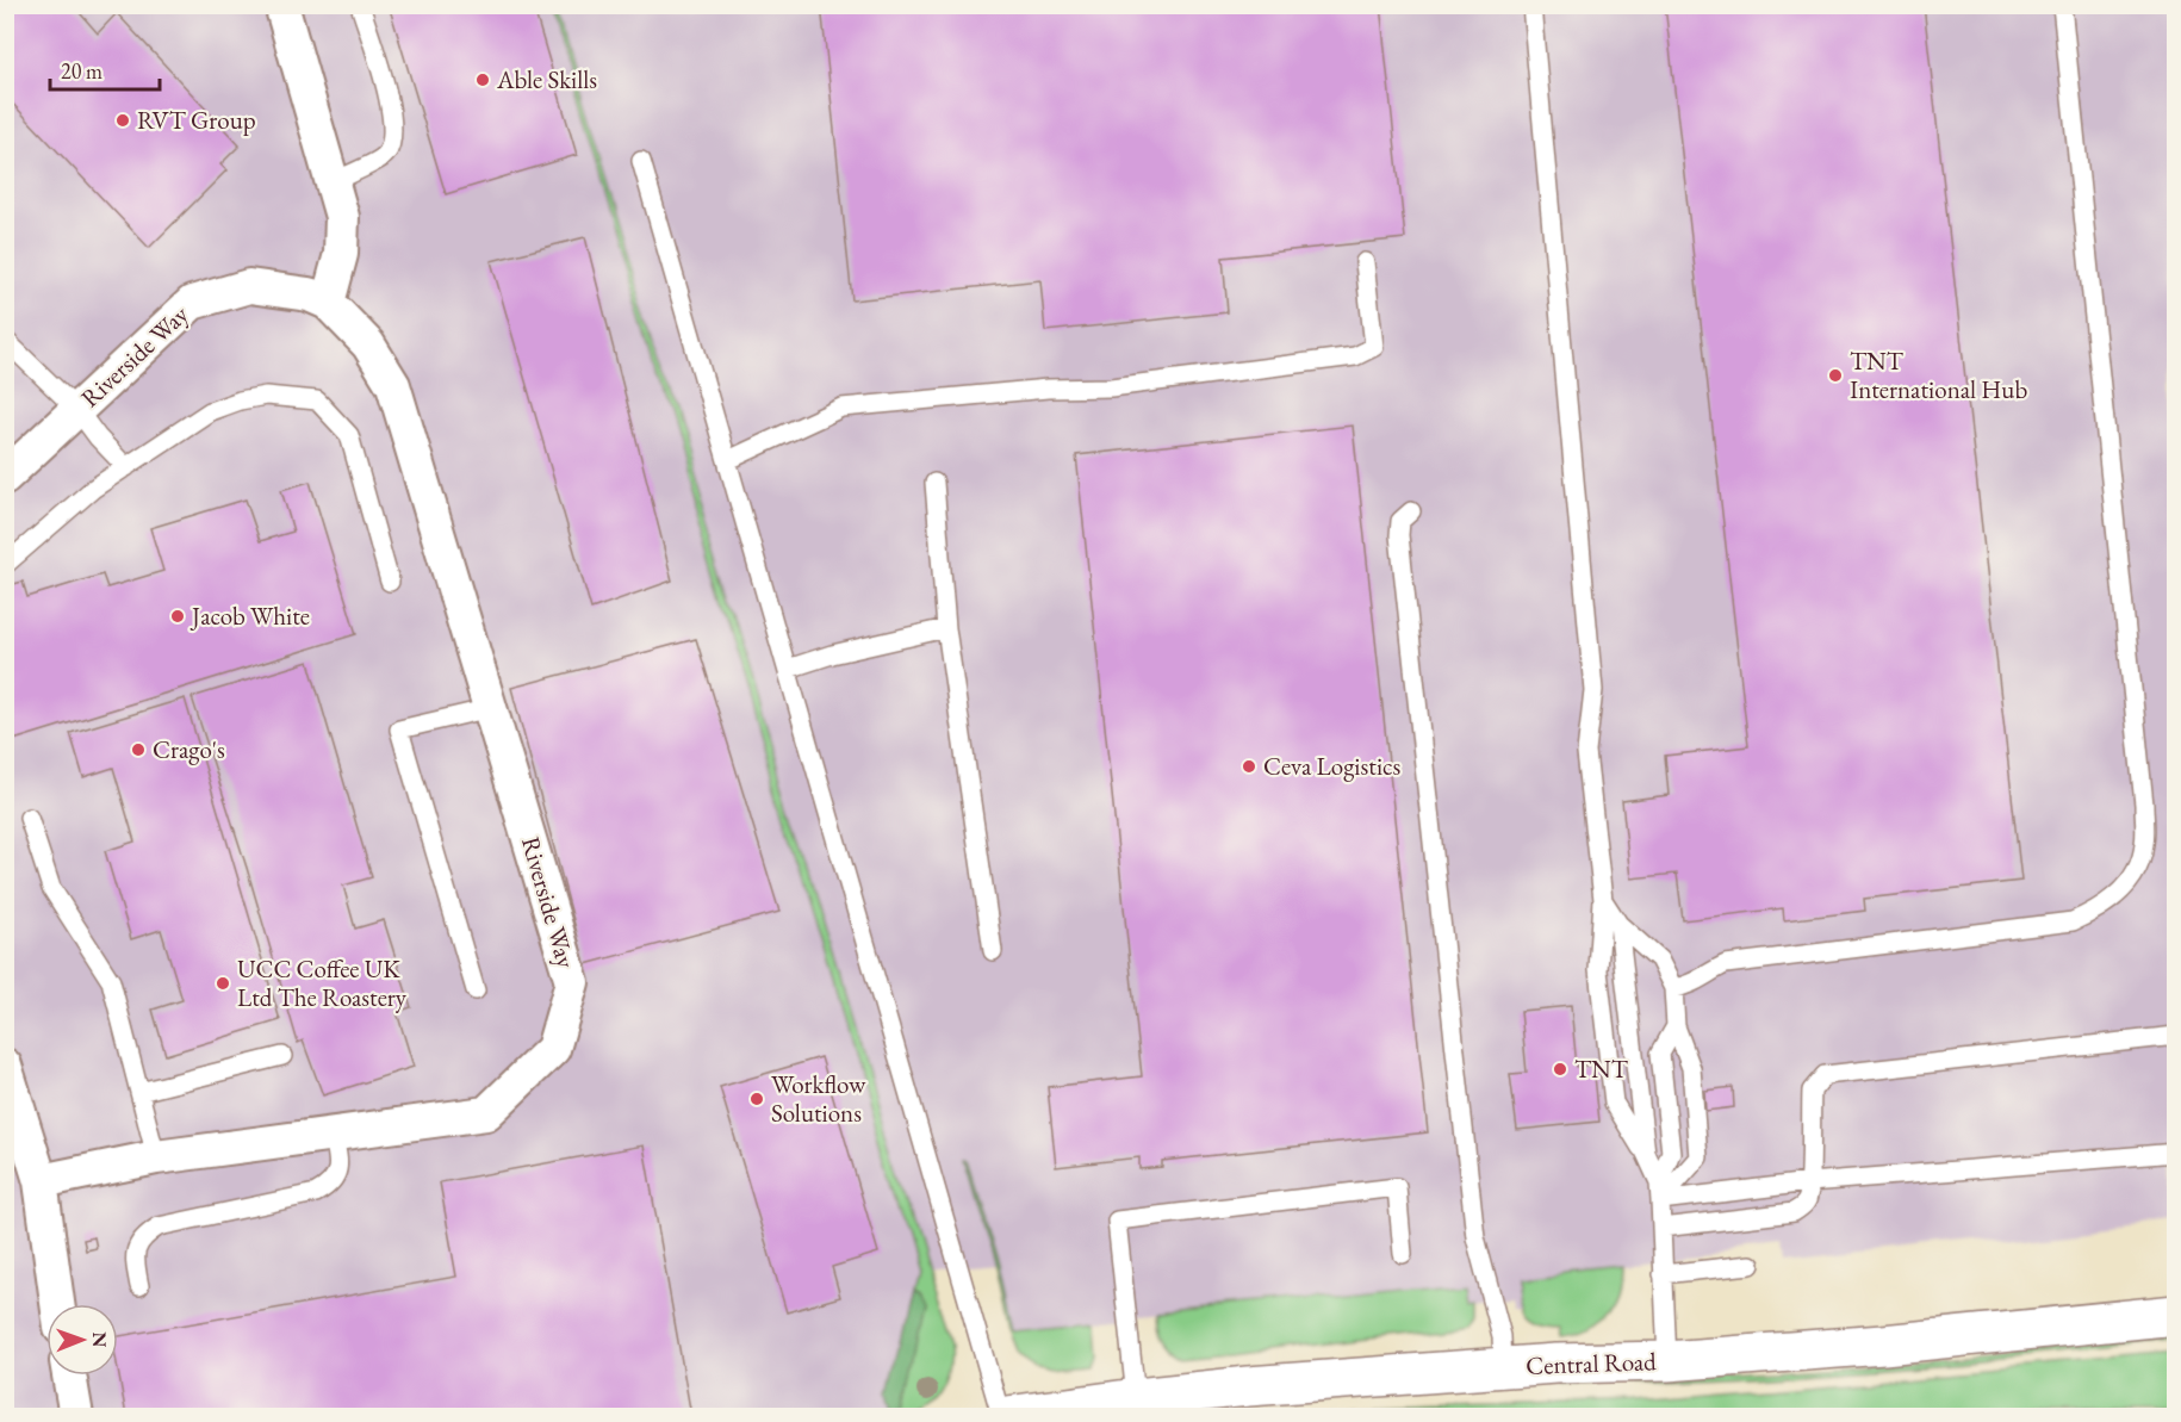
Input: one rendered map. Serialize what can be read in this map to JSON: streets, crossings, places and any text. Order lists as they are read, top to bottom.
{
  "streets": {
    "street": ["Riverside Way", "Central Road"]
  },
  "places": [
    "Able Skills",
    "RVT Group",
    "TNT International Hub",
    "Jacob White",
    "Crago's",
    "Ceva Logistics",
    "UCC Coffee UK Ltd The Roastery",
    "TNT",
    "Workflow Solutions"
  ],
  "scale_bar": "20 m",
  "north": "right"
}
